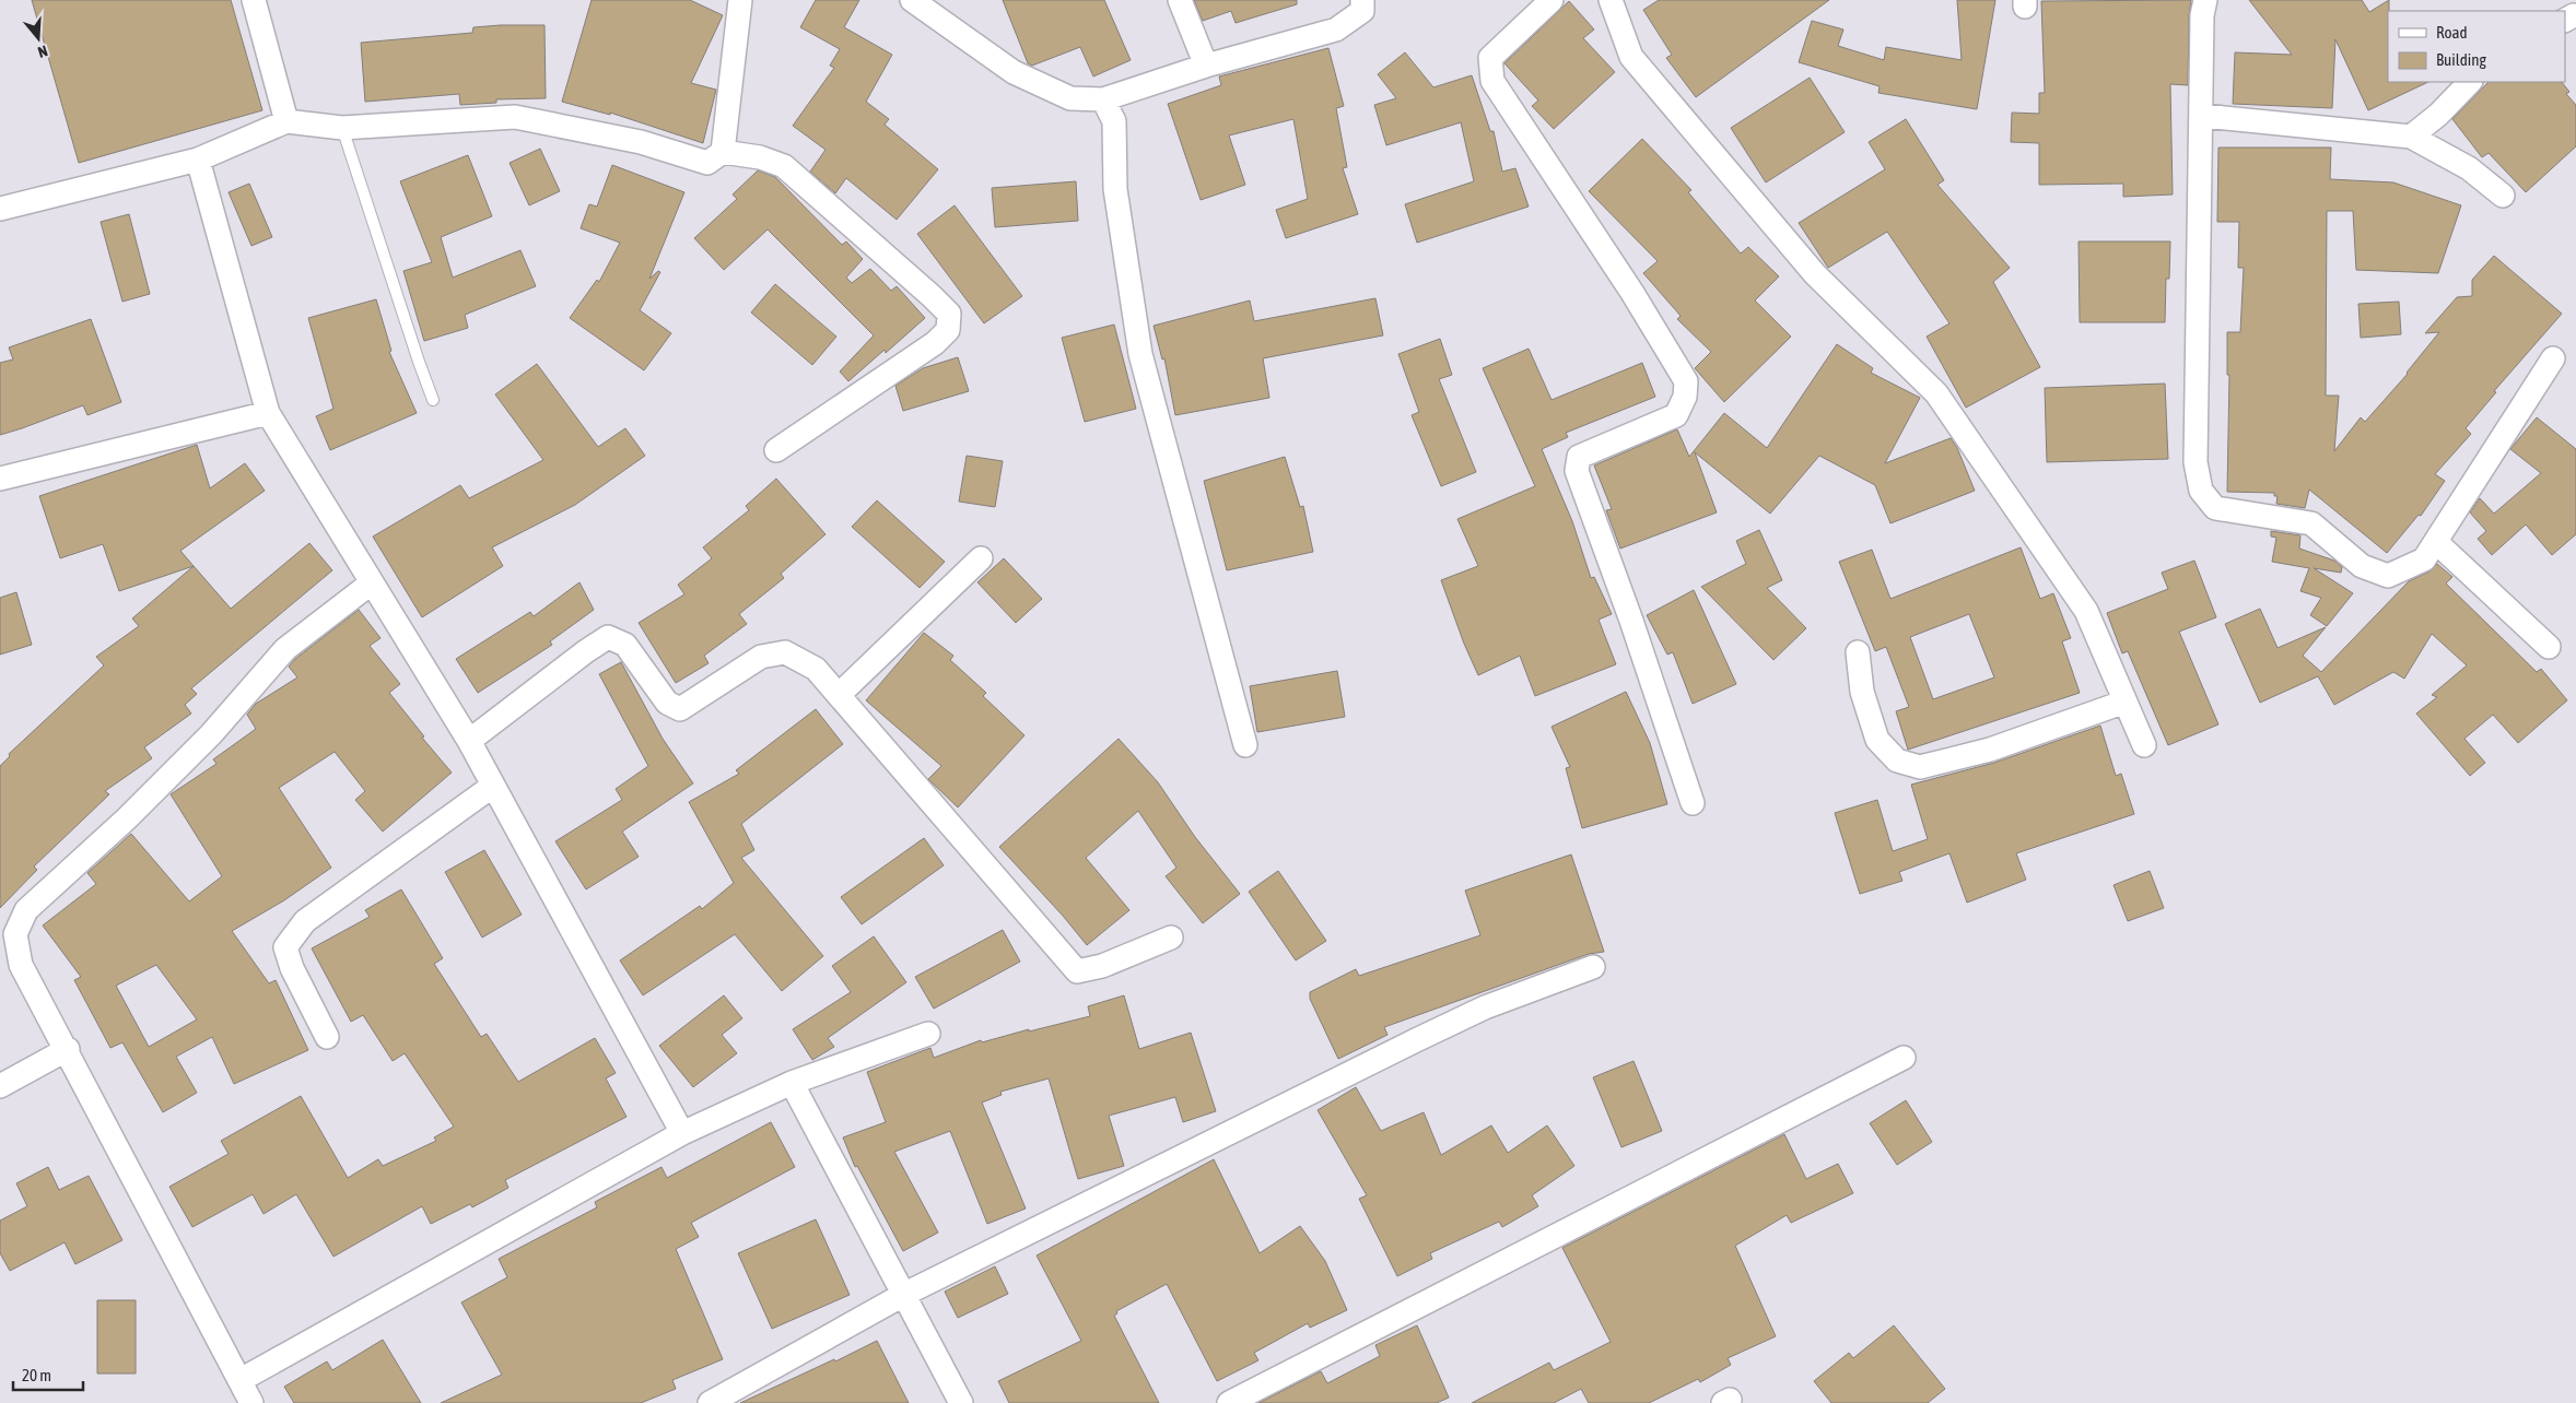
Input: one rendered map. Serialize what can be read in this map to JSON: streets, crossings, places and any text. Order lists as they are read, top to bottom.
{
  "legend": ["Road", "Building"],
  "scale_bar": "20 m",
  "north": "bottom"
}
